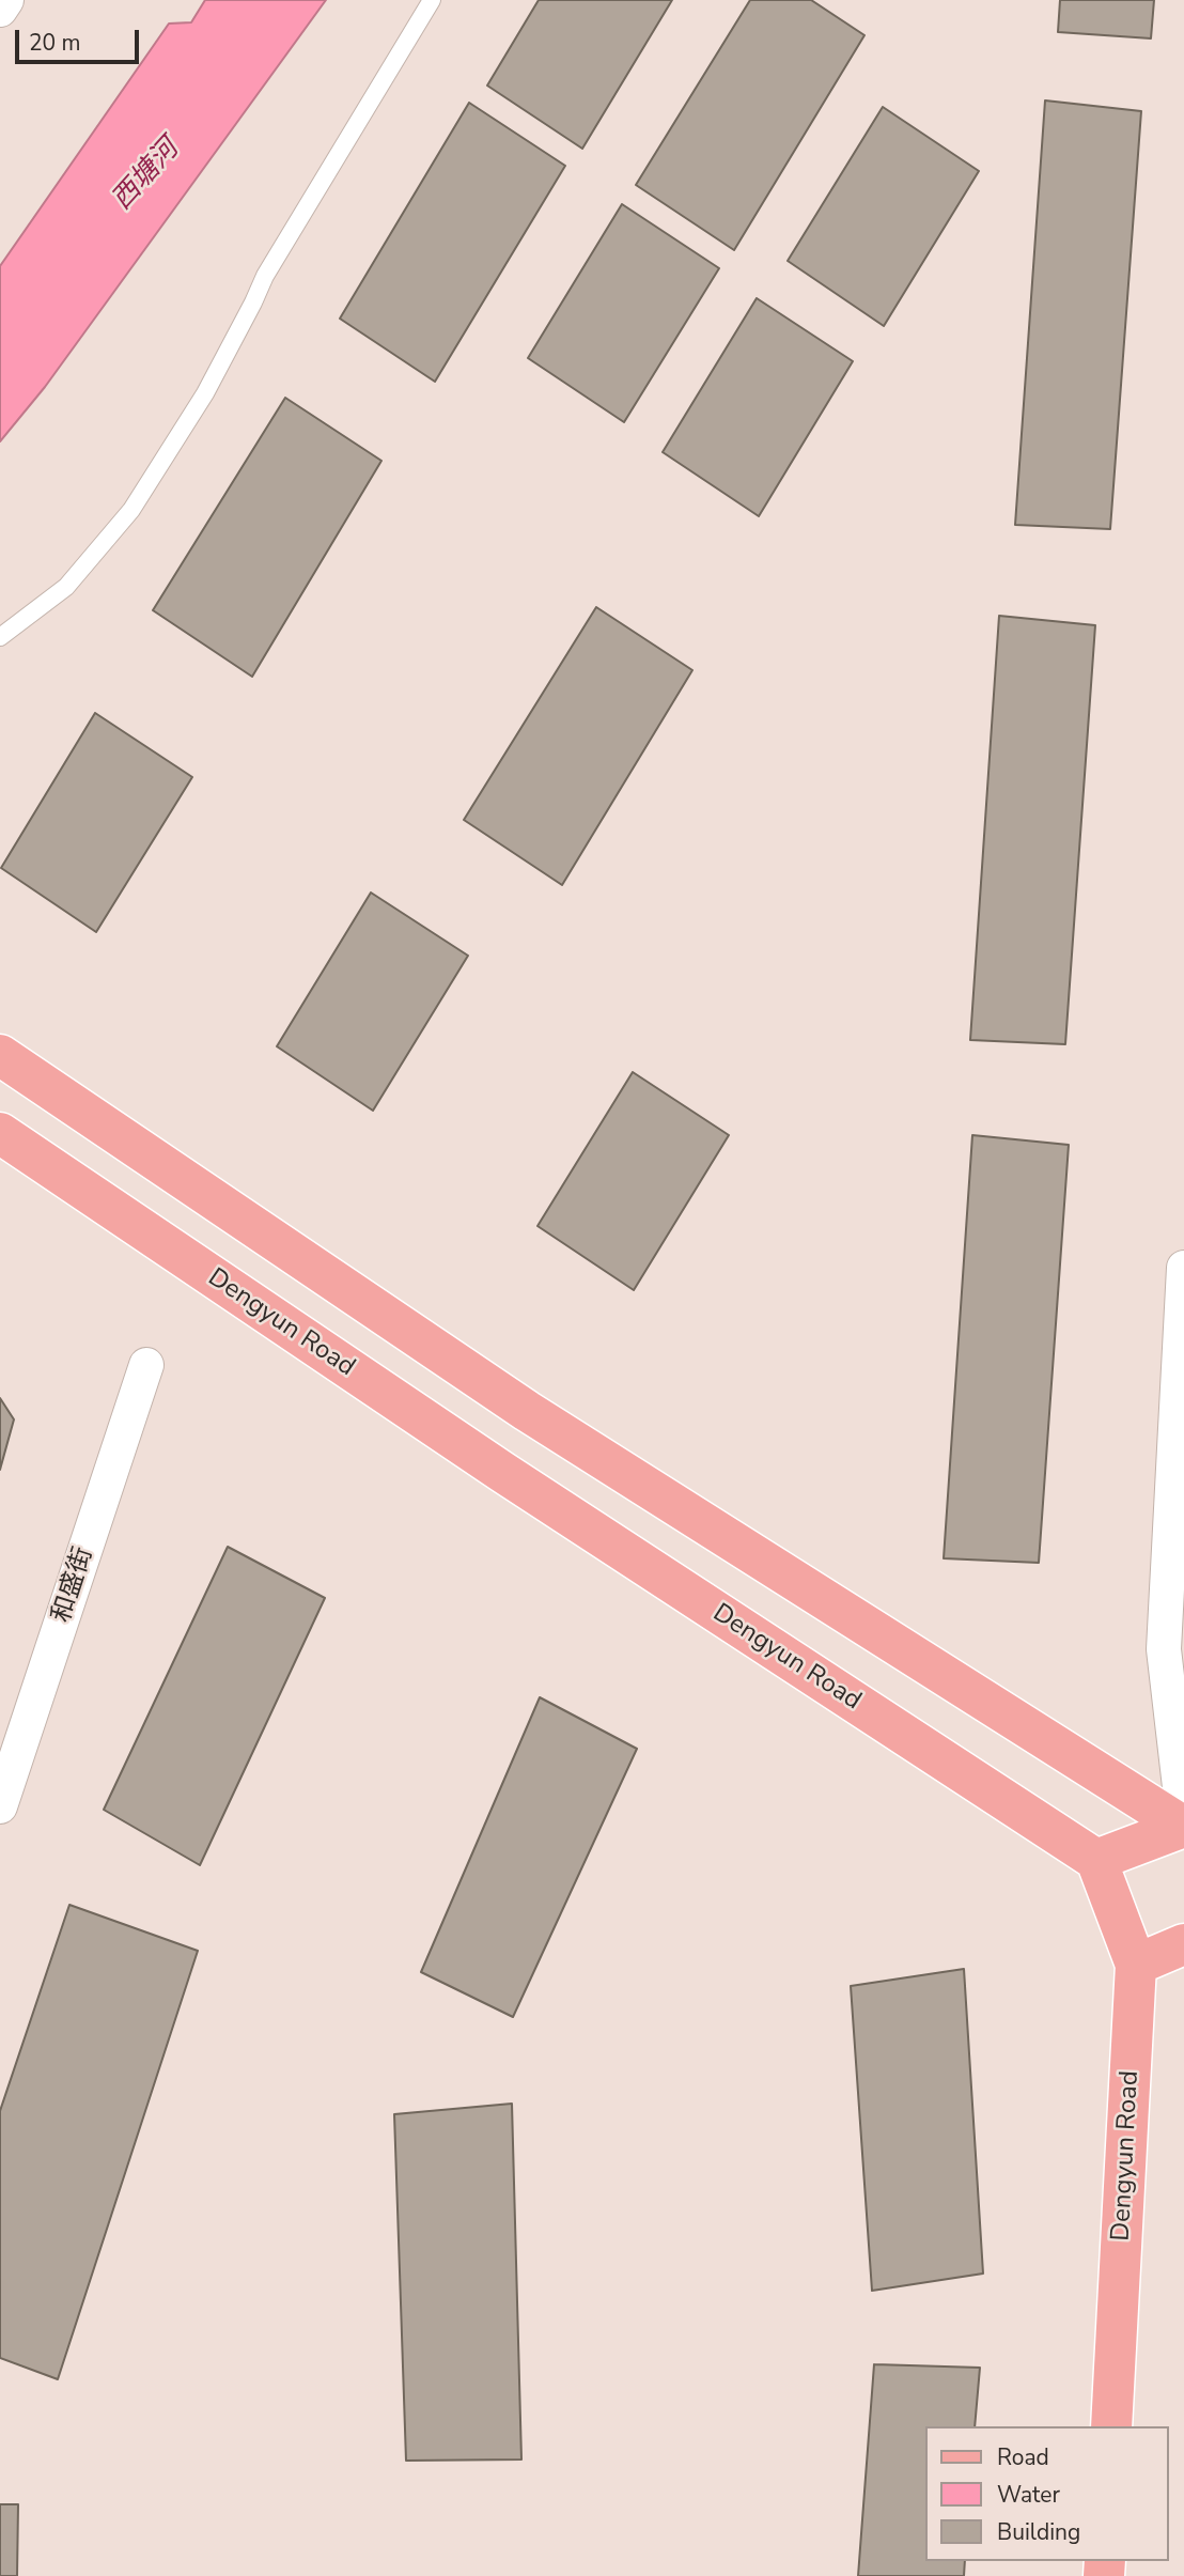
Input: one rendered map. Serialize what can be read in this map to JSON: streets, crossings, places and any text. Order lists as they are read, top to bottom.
{
  "streets": {
    "main road": ["Dengyun Road"],
    "street": ["和盛街"]
  },
  "water": ["西塘河"],
  "legend": ["Road", "Water", "Building"],
  "scale_bar": "20 m"
}
